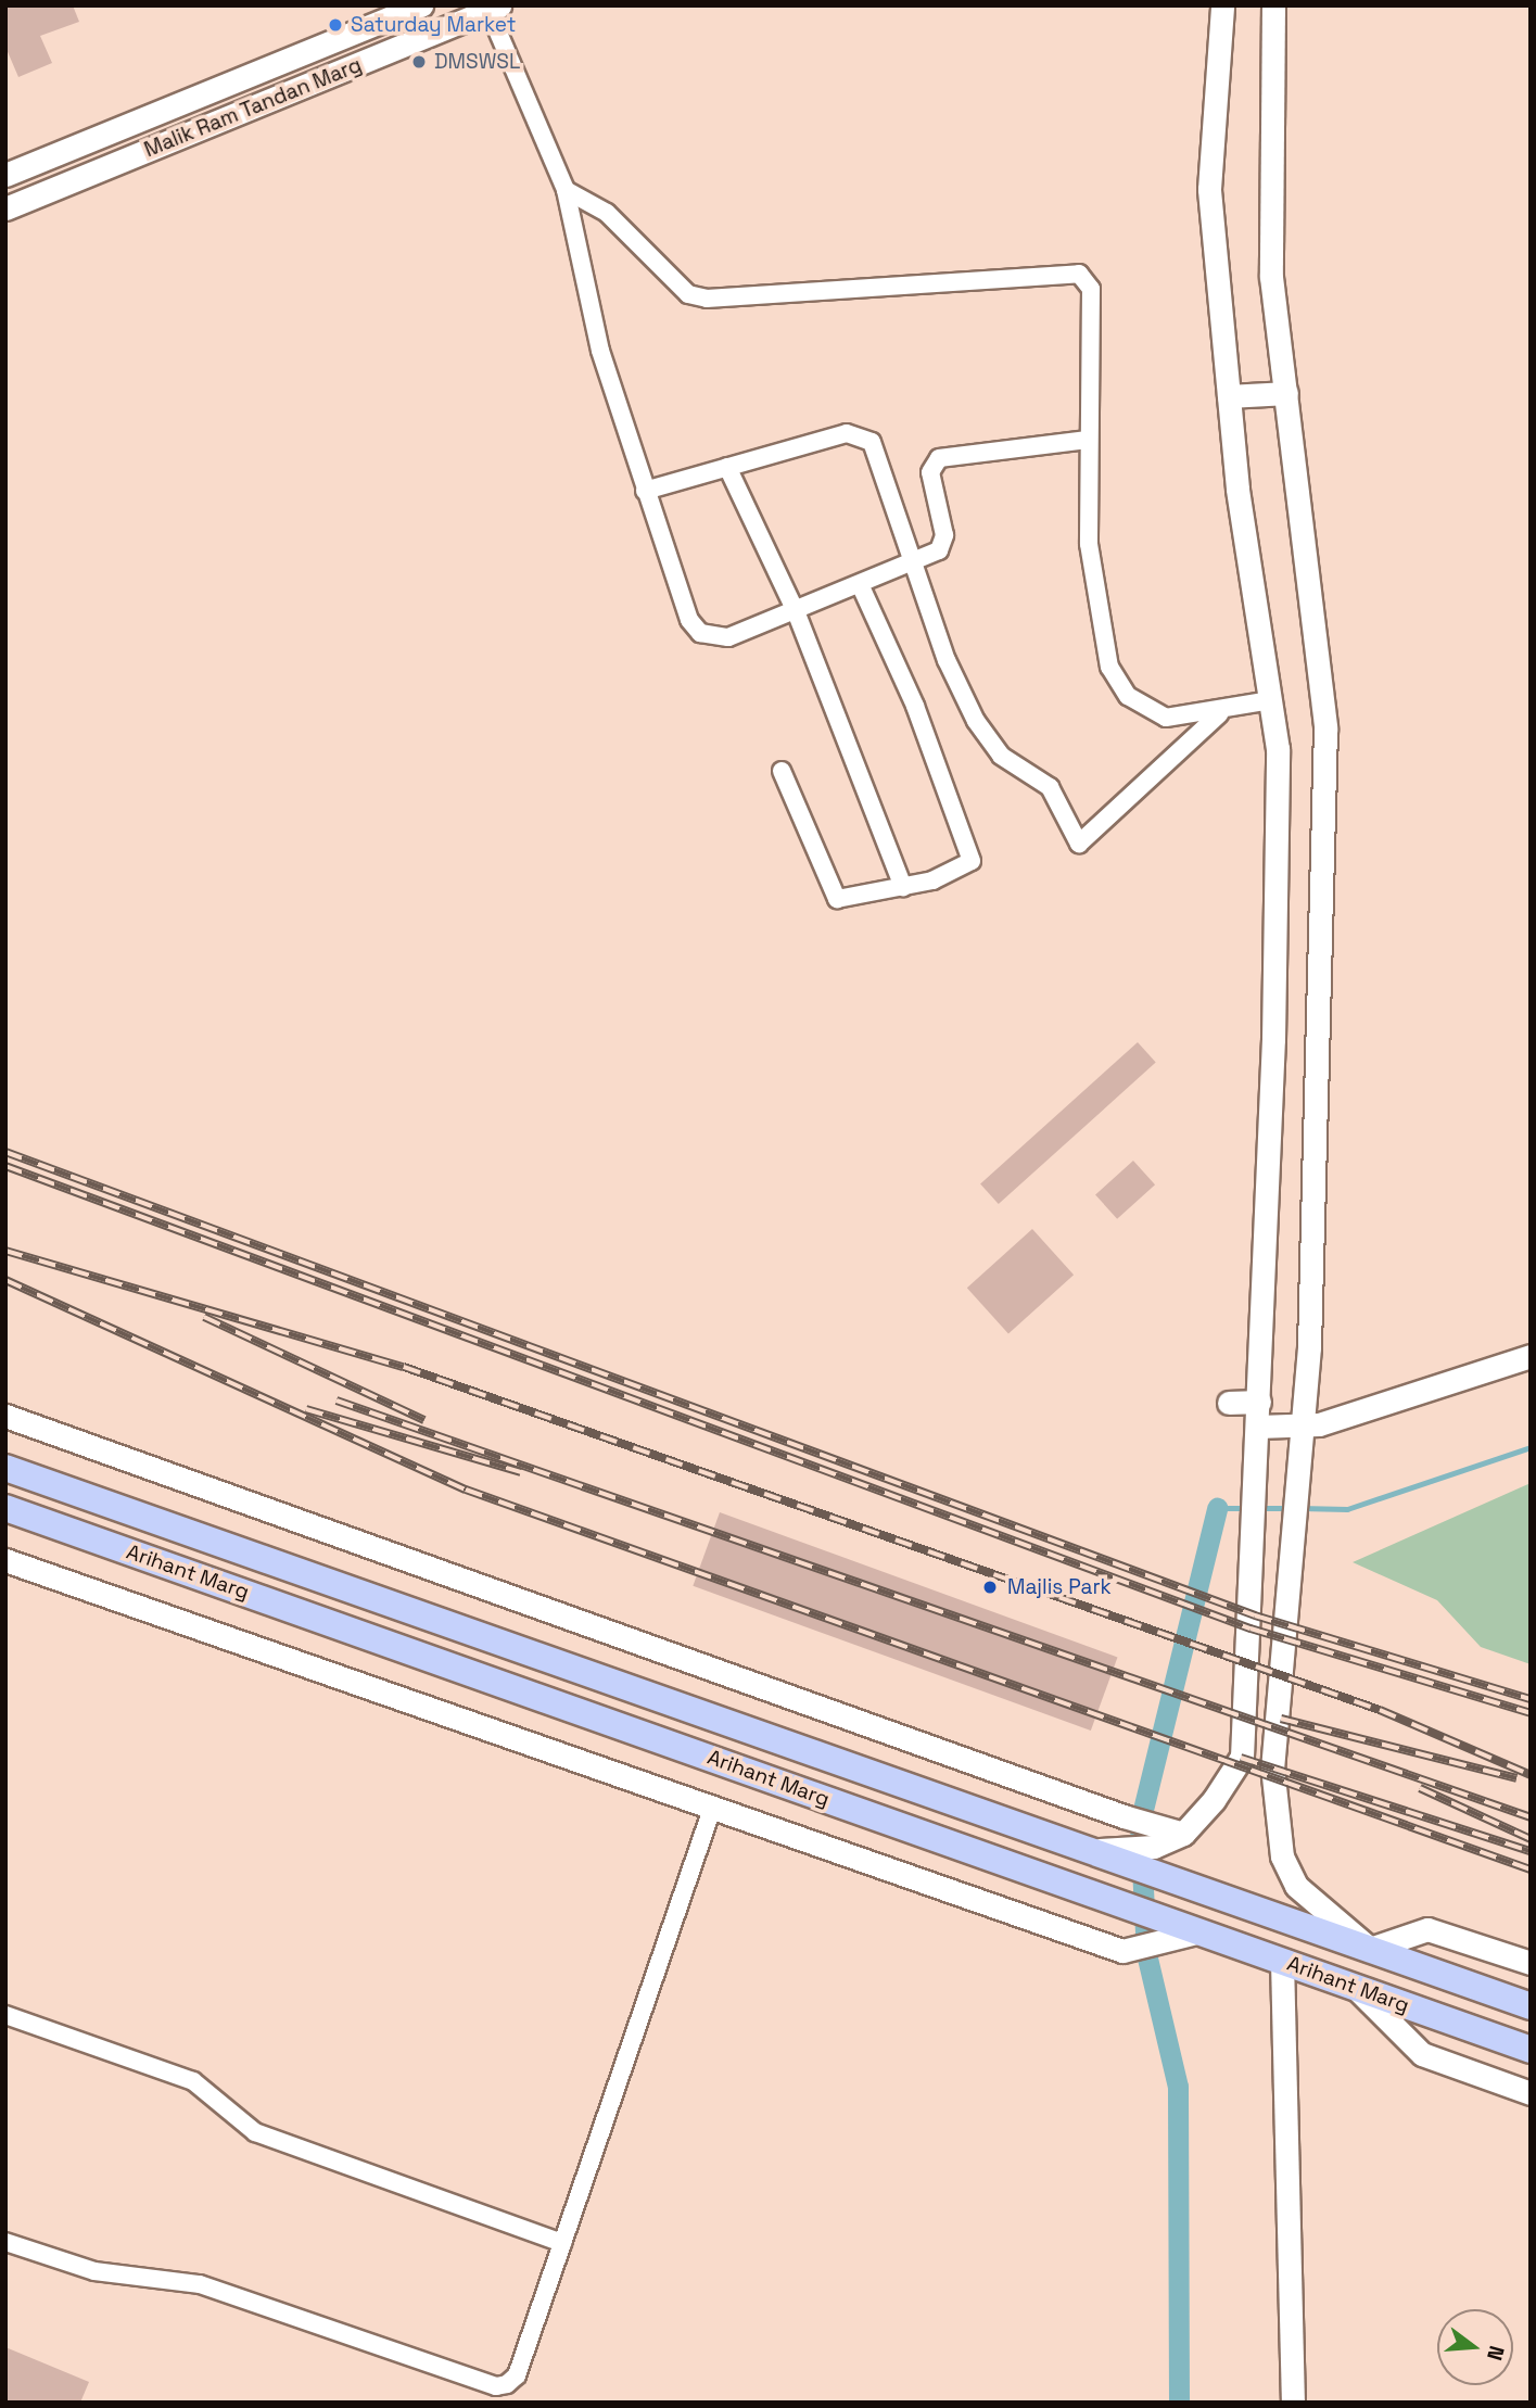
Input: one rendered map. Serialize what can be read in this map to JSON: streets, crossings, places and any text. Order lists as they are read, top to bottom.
{
  "streets": {
    "main road": ["Arihant Marg"],
    "street": ["Malik Ram Tandan Marg"]
  },
  "places": ["Saturday Market", "DMSWSL", "Majlis Park"],
  "north": "right"
}
